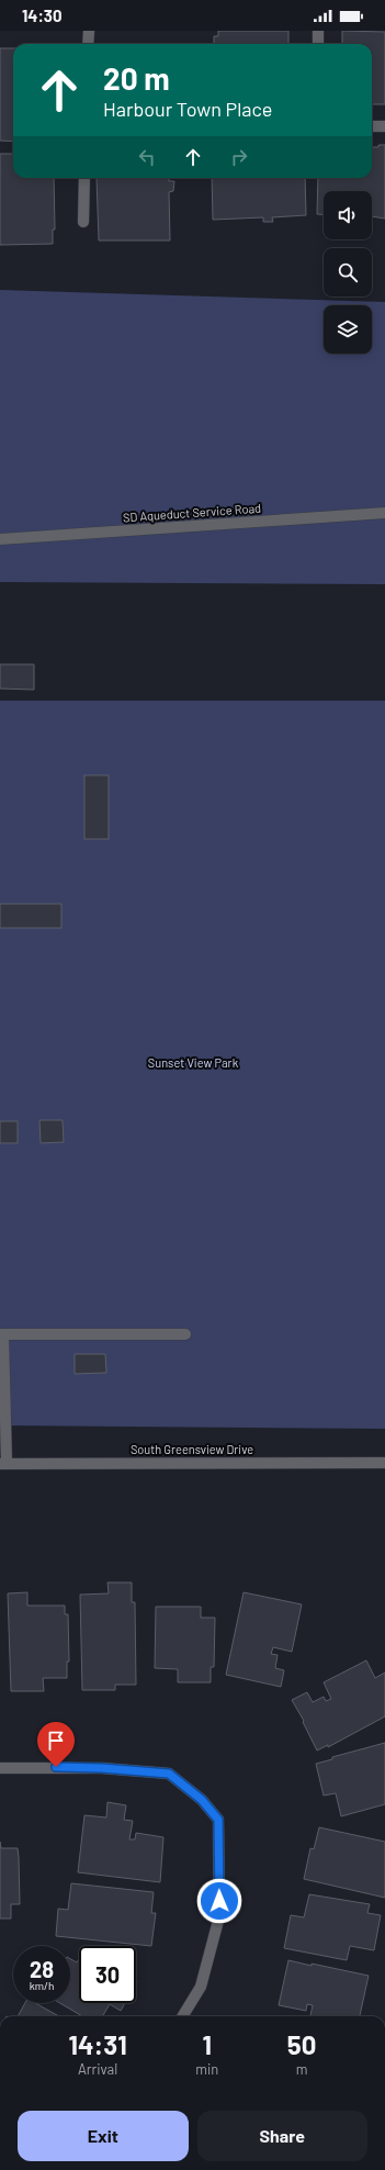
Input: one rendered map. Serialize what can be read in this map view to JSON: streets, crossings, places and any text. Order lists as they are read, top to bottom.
{
  "streets": {
    "street": ["SD Aqueduct Service Road", "South Greensview Drive"]
  },
  "parks": ["Sunset View Park"],
  "page": {
    "status": "14:30",
    "turn": ["20 m", "Harbour Town Place"],
    "speed": "28 km/h",
    "limit": "30",
    "eta": [
      "14:31",
      "Arrival",
      "1",
      "min",
      "50",
      "m"
    ],
    "buttons": ["Exit", "Share"]
  }
}
